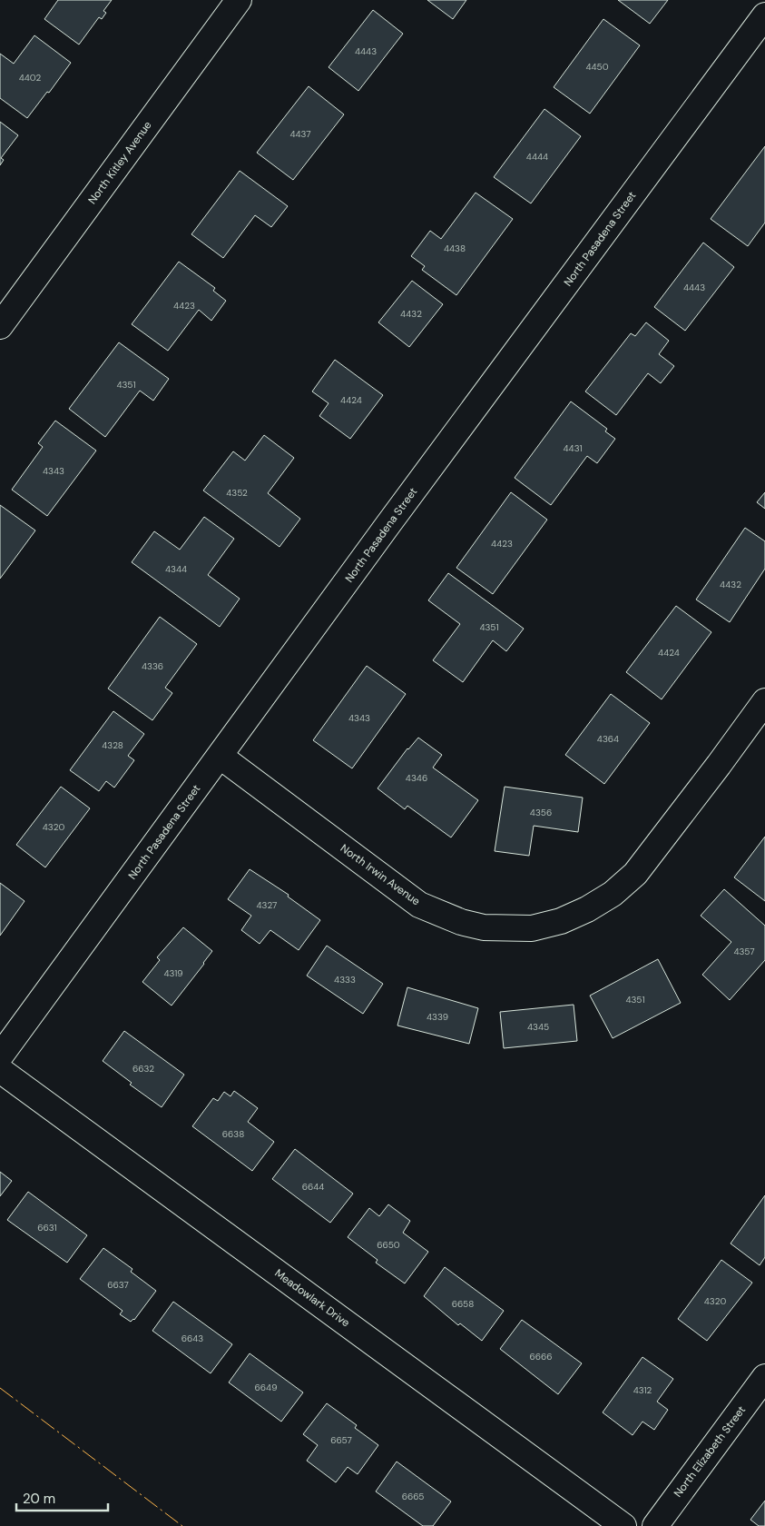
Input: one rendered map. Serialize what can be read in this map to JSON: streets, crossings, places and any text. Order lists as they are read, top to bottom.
{
  "streets": {
    "street": [
      "North Kitley Avenue",
      "North Pasadena Street",
      "North Irwin Avenue",
      "Meadowlark Drive",
      "North Elizabeth Street"
    ]
  },
  "crossings": [
    ["North Pasadena Street", "North Irwin Avenue"]
  ],
  "house_numbers": [
    "4443",
    "4450",
    "4402",
    "4437",
    "4444",
    "4438",
    "4443",
    "4423",
    "4432",
    "4351",
    "4424",
    "4431",
    "4343",
    "4352",
    "4423",
    "4344",
    "4432",
    "4351",
    "4424",
    "4336",
    "4343",
    "4364",
    "4328",
    "4346",
    "4356",
    "4320",
    "4327",
    "4357",
    "4319",
    "4333",
    "4351",
    "4339",
    "4345",
    "6632",
    "6638",
    "6644",
    "6631",
    "6650",
    "6637",
    "4320",
    "6658",
    "6643",
    "6666",
    "6649",
    "4312",
    "6657",
    "6665"
  ],
  "scale_bar": "20 m"
}
